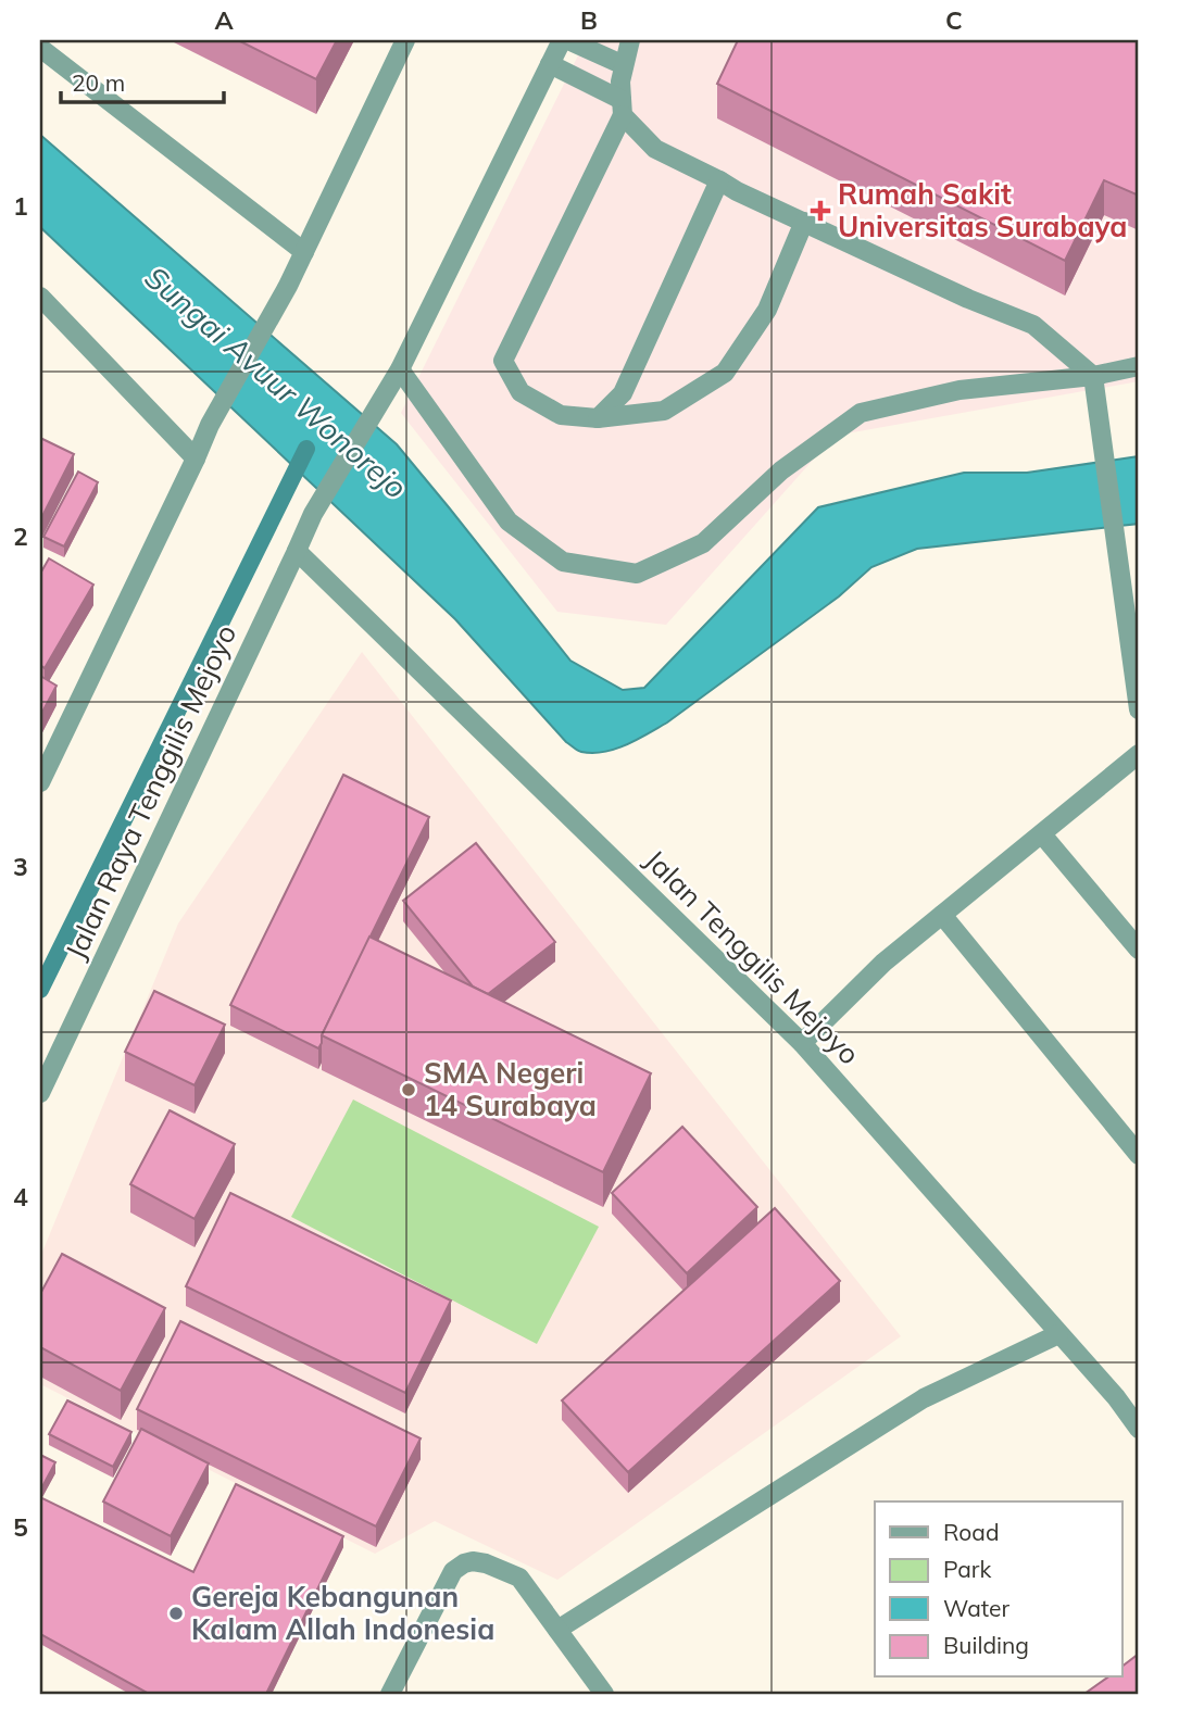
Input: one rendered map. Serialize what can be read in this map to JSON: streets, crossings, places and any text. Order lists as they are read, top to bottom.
{
  "streets": {
    "street": ["Jalan Raya Tenggilis Mejoyo", "Jalan Tenggilis Mejoyo"]
  },
  "crossings": [
    ["Jalan Raya Tenggilis Mejoyo", "Jalan Tenggilis Mejoyo"]
  ],
  "water": ["Sungai Avuur Wonorejo"],
  "places": {
    "health": ["Rumah Sakit Universitas Surabaya"],
    "other": ["SMA Negeri 14 Surabaya", "Gereja Kebangunan Kalam Allah Indonesia"]
  },
  "legend": [
    "Road",
    "Park",
    "Water",
    "Building"
  ],
  "scale_bar": "20 m",
  "grid": {
    "columns": ["A", "B", "C"],
    "rows": [
      "1",
      "2",
      "3",
      "4",
      "5"
    ]
  }
}
